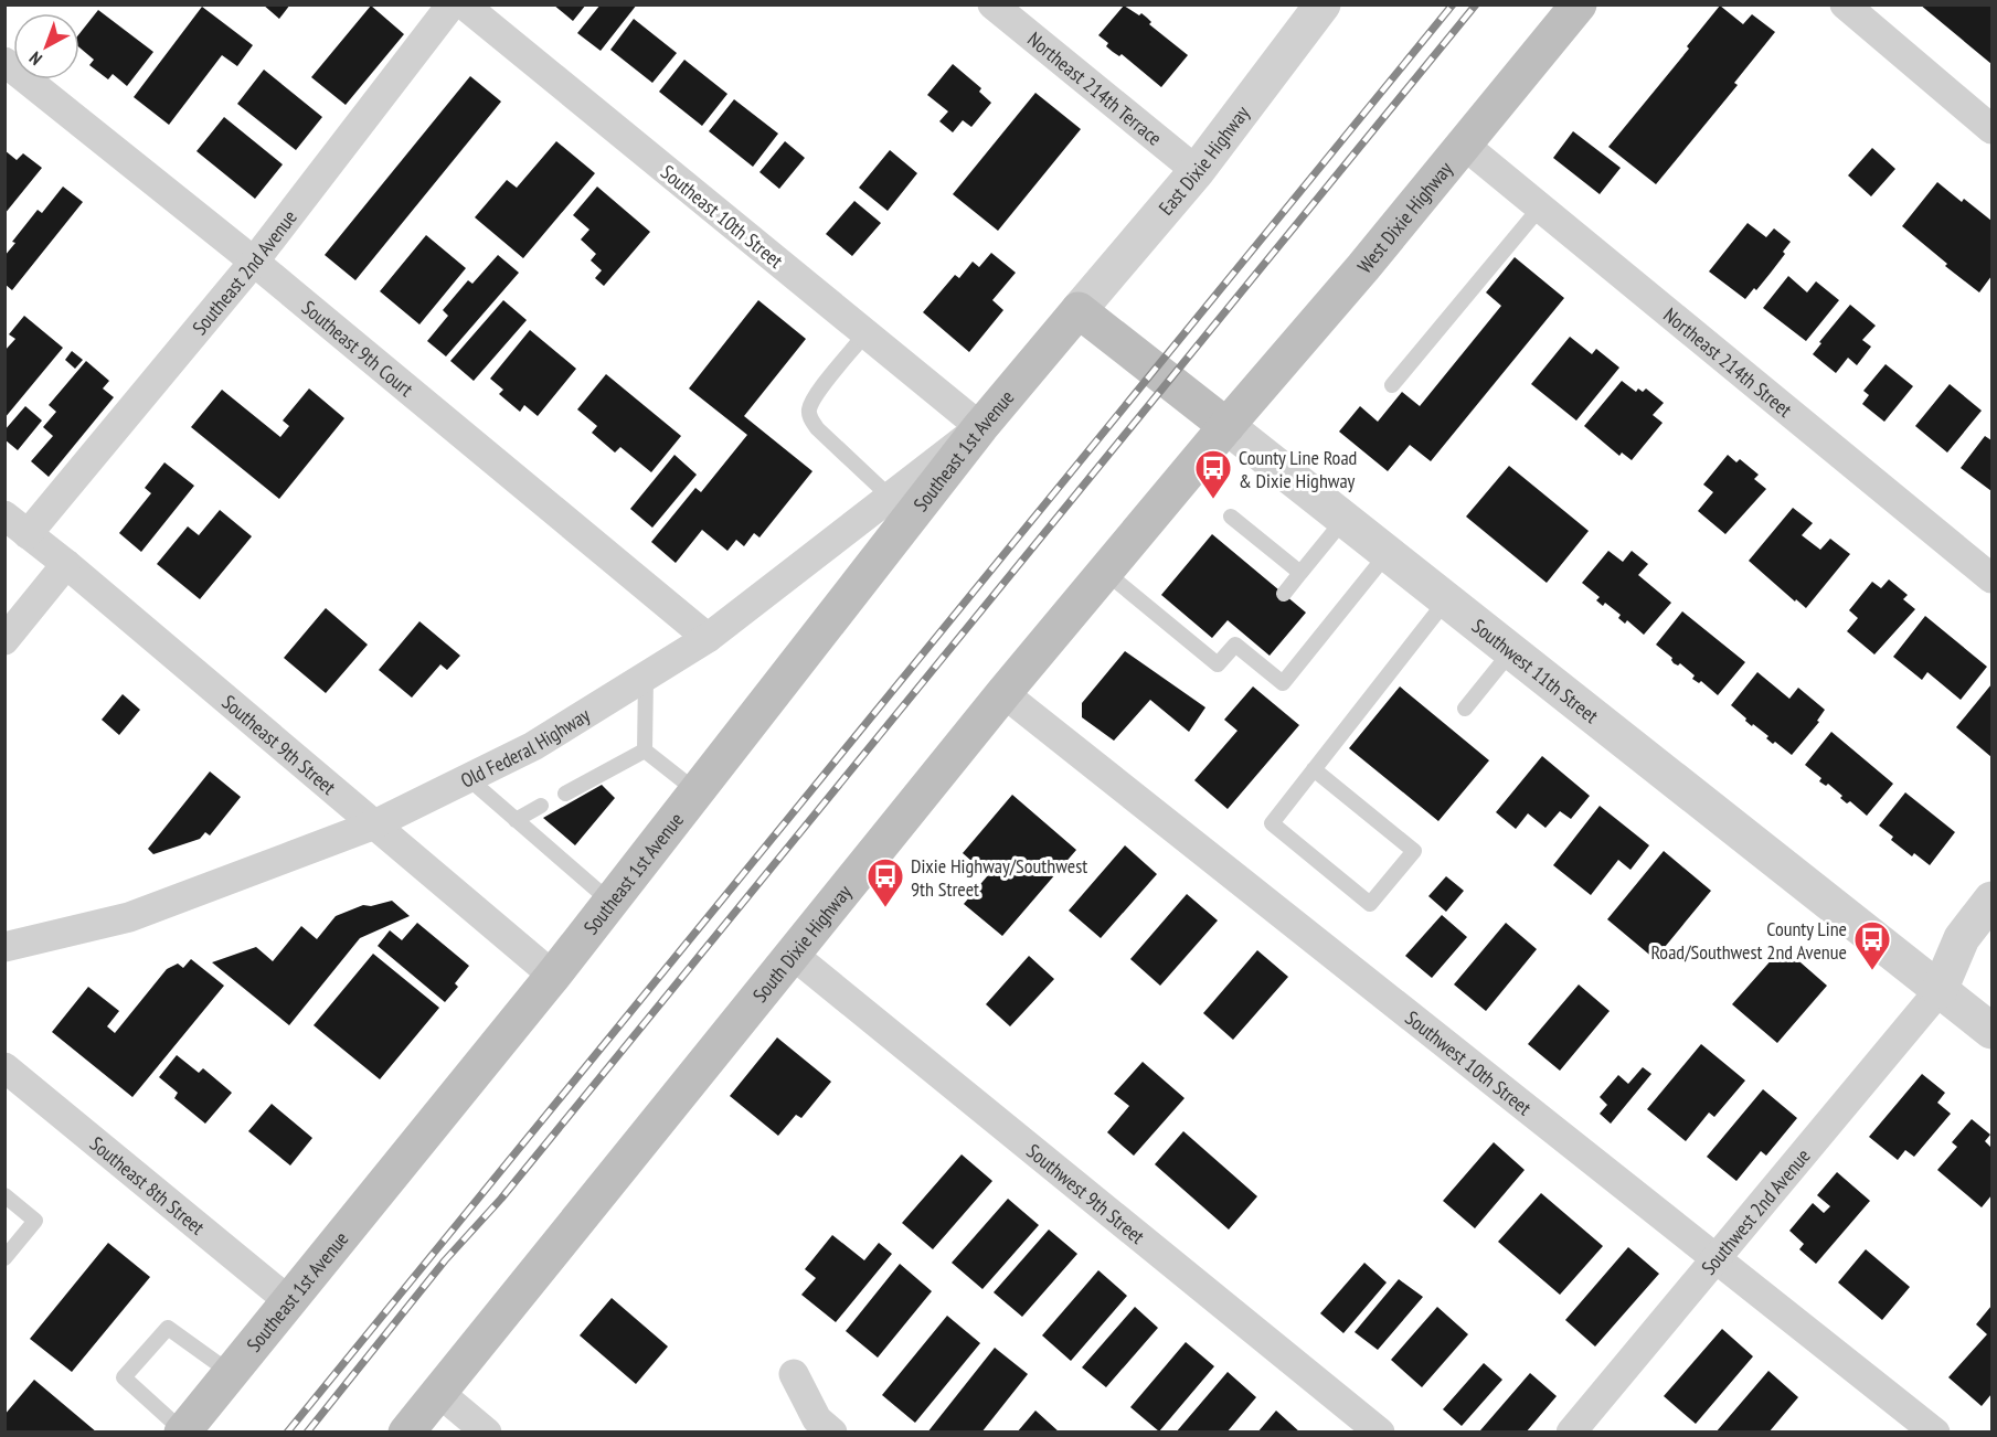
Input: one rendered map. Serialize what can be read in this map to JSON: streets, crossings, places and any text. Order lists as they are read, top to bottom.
{
  "streets": {
    "main road": [
      "West Dixie Highway",
      "Southeast 1st Avenue",
      "Southwest 11th Street",
      "South Dixie Highway"
    ],
    "street": [
      "Northeast 214th Terrace",
      "East Dixie Highway",
      "Southeast 10th Street",
      "Southeast 2nd Avenue",
      "Southeast 9th Court",
      "Northeast 214th Street",
      "Southeast 9th Street",
      "Old Federal Highway",
      "Southwest 10th Street",
      "Southeast 8th Street",
      "Southwest 9th Street",
      "Southwest 2nd Avenue"
    ]
  },
  "crossings": [
    ["Northeast 214th Terrace", "East Dixie Highway"],
    ["East Dixie Highway", "Southeast 1st Avenue"],
    ["East Dixie Highway", "Southwest 11th Street"],
    ["Southeast 10th Street", "Southeast 1st Avenue"],
    ["Southeast 10th Street", "Old Federal Highway"],
    ["West Dixie Highway", "Northeast 214th Street"],
    ["West Dixie Highway", "Southwest 11th Street"],
    ["West Dixie Highway", "South Dixie Highway"],
    ["Southeast 2nd Avenue", "Southeast 9th Court"],
    ["Southeast 2nd Avenue", "Southeast 9th Street"],
    ["Southeast 9th Court", "Old Federal Highway"],
    ["Southeast 1st Avenue", "Southwest 11th Street"],
    ["Southeast 1st Avenue", "Southeast 9th Street"],
    ["Southeast 1st Avenue", "Old Federal Highway"],
    ["Southeast 1st Avenue", "Southeast 8th Street"],
    ["Southwest 11th Street", "South Dixie Highway"],
    ["Southwest 11th Street", "Southwest 2nd Avenue"],
    ["Southeast 9th Street", "Old Federal Highway"],
    ["South Dixie Highway", "Southwest 10th Street"],
    ["South Dixie Highway", "Southwest 9th Street"],
    ["Southwest 10th Street", "Southwest 2nd Avenue"]
  ],
  "places": {
    "bus stop": ["County Line Road & Dixie Highway", "Dixie Highway/Southwest 9th Street", "County Line Road/Southwest 2nd Avenue"]
  },
  "north": "bottom left"
}
